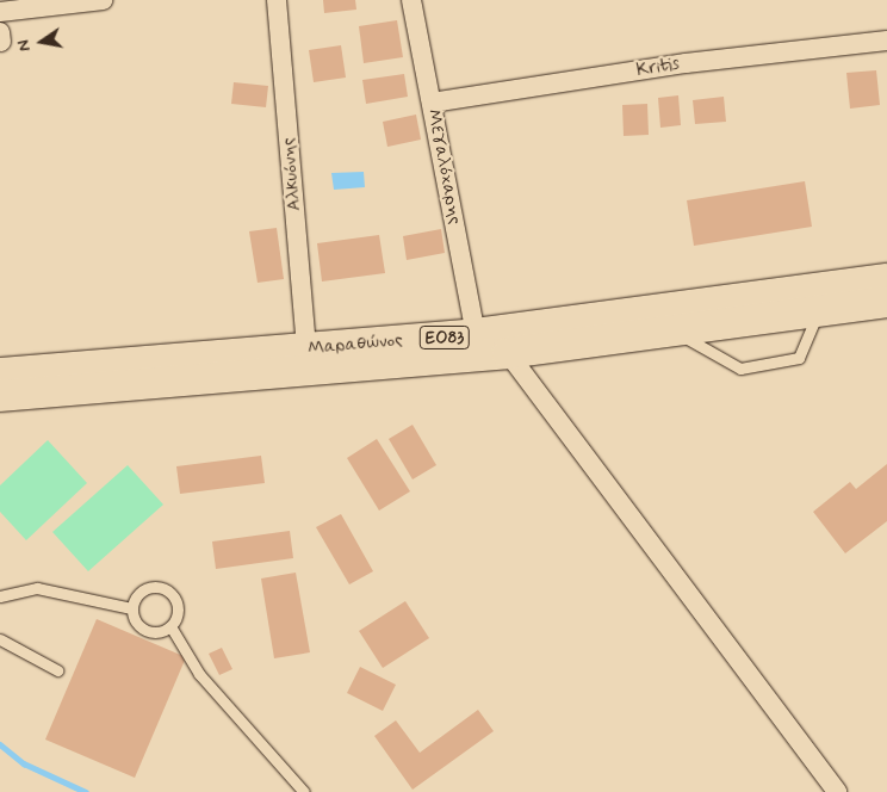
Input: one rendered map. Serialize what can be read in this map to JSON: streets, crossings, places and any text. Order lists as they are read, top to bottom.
{
  "streets": {
    "main road": ["ΕΟ83", "Μαραθώνος"],
    "street": ["Kritis", "Μεγαλόχαρης", "Αλκυόνης"]
  },
  "crossings": [
    ["Kritis", "Μεγαλόχαρης"],
    ["Μεγαλόχαρης", "Μαραθώνος"],
    ["Αλκυόνης", "Μαραθώνος"]
  ],
  "north": "left"
}
